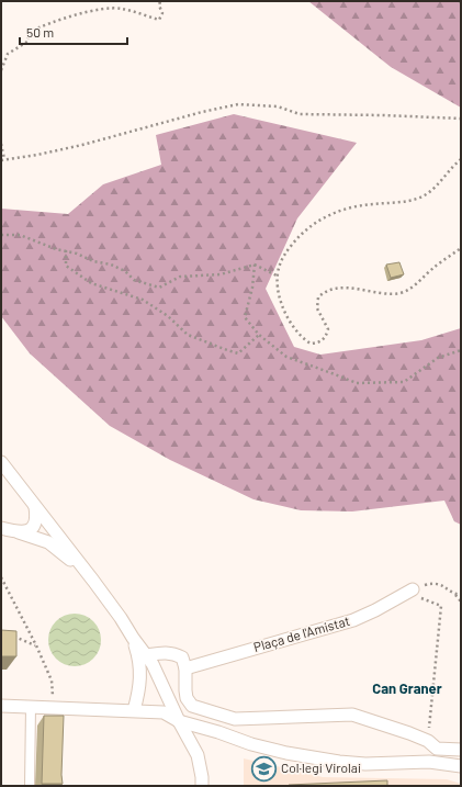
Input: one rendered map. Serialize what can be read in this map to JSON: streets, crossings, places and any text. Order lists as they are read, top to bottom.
{
  "streets": {
    "street": ["Plaça de l'Amistat"]
  },
  "districts": ["Can Graner"],
  "places": {
    "school or university": ["Col·legi Virolai"]
  },
  "scale_bar": "50 m"
}
